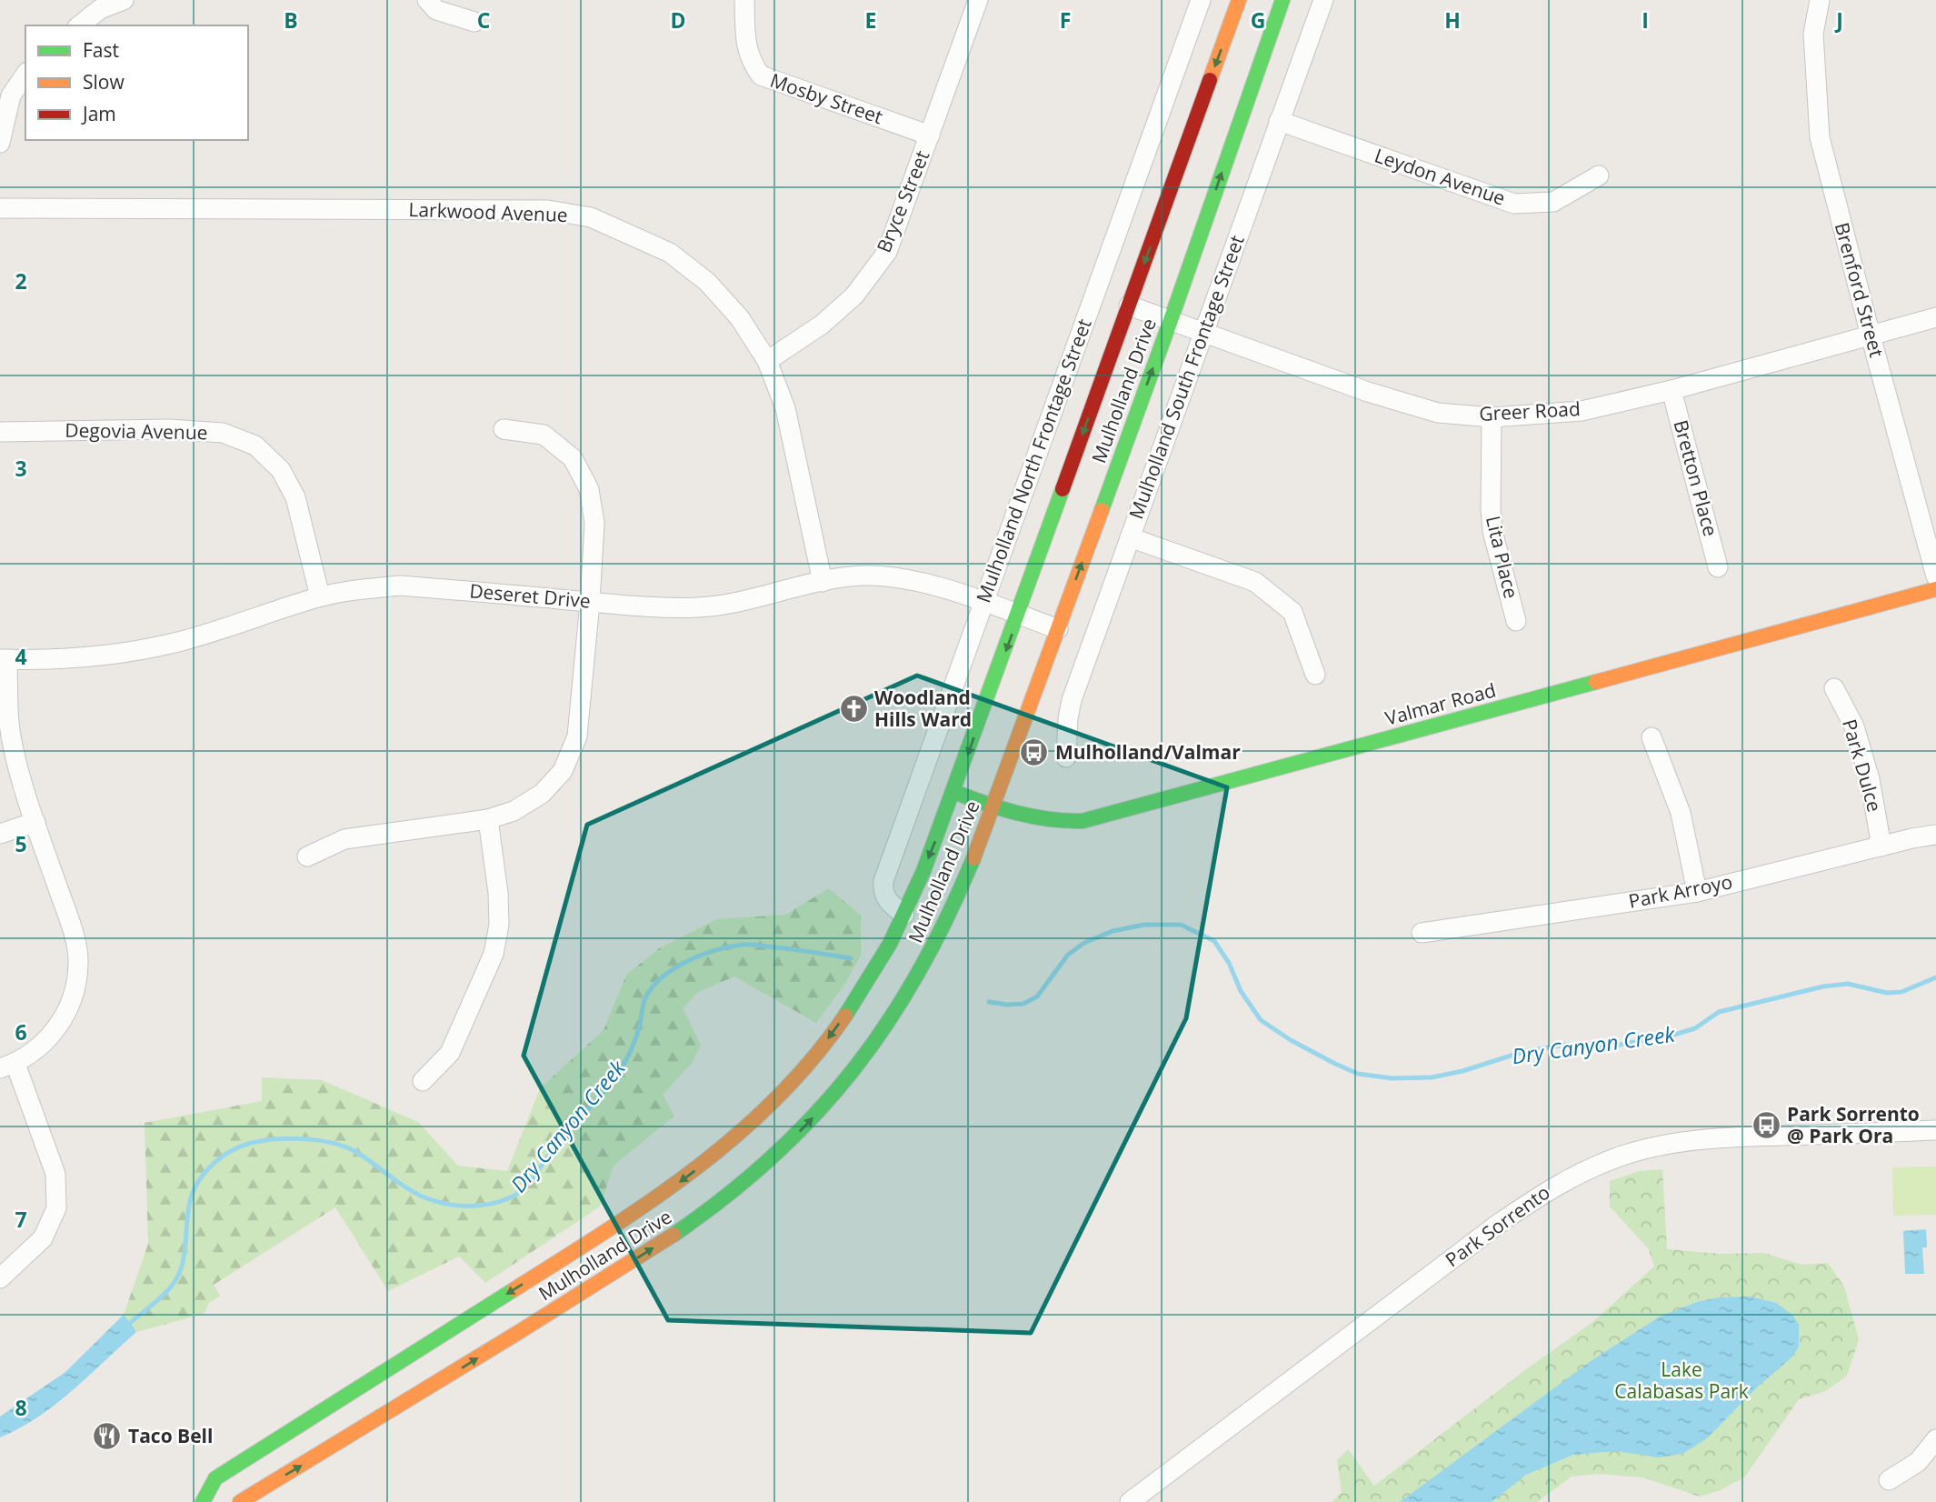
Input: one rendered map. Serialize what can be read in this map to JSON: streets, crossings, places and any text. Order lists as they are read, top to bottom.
{
  "streets": {
    "main road": ["Mulholland Drive", "Valmar Road"],
    "street": [
      "Mosby Street",
      "Leydon Avenue",
      "Bryce Street",
      "Larkwood Avenue",
      "Brenford Street",
      "Mulholland South Frontage Street",
      "Greer Road",
      "Degovia Avenue",
      "Mulholland North Frontage Street",
      "Bretton Place",
      "Lita Place",
      "Deseret Drive",
      "Park Dulce",
      "Park Arroyo",
      "Park Sorrento"
    ]
  },
  "crossings": [
    ["Mosby Street", "Bryce Street"],
    ["Leydon Avenue", "Mulholland South Frontage Street"],
    ["Bryce Street", "Larkwood Avenue"],
    ["Larkwood Avenue", "Deseret Drive"],
    ["Brenford Street", "Greer Road"],
    ["Mulholland South Frontage Street", "Greer Road"],
    ["Mulholland Drive", "Greer Road"],
    ["Mulholland Drive", "Mulholland North Frontage Street"],
    ["Mulholland Drive", "Deseret Drive"],
    ["Mulholland Drive", "Valmar Road"],
    ["Greer Road", "Bretton Place"],
    ["Greer Road", "Lita Place"],
    ["Degovia Avenue", "Deseret Drive"],
    ["Mulholland North Frontage Street", "Deseret Drive"],
    ["Park Dulce", "Park Arroyo"]
  ],
  "water": ["Dry Canyon Creek"],
  "parks": ["Lake Calabasas Park"],
  "places": {
    "church": ["Woodland Hills Ward"],
    "bus stop": ["Mulholland/Valmar", "Park Sorrento @ Park Ora"],
    "restaurant": ["Taco Bell"]
  },
  "legend": ["Fast", "Slow", "Jam"],
  "grid": {
    "columns": [
      "B",
      "C",
      "D",
      "E",
      "F",
      "G",
      "H",
      "I",
      "J"
    ],
    "rows": [
      "2",
      "3",
      "4",
      "5",
      "6",
      "7",
      "8"
    ]
  }
}
